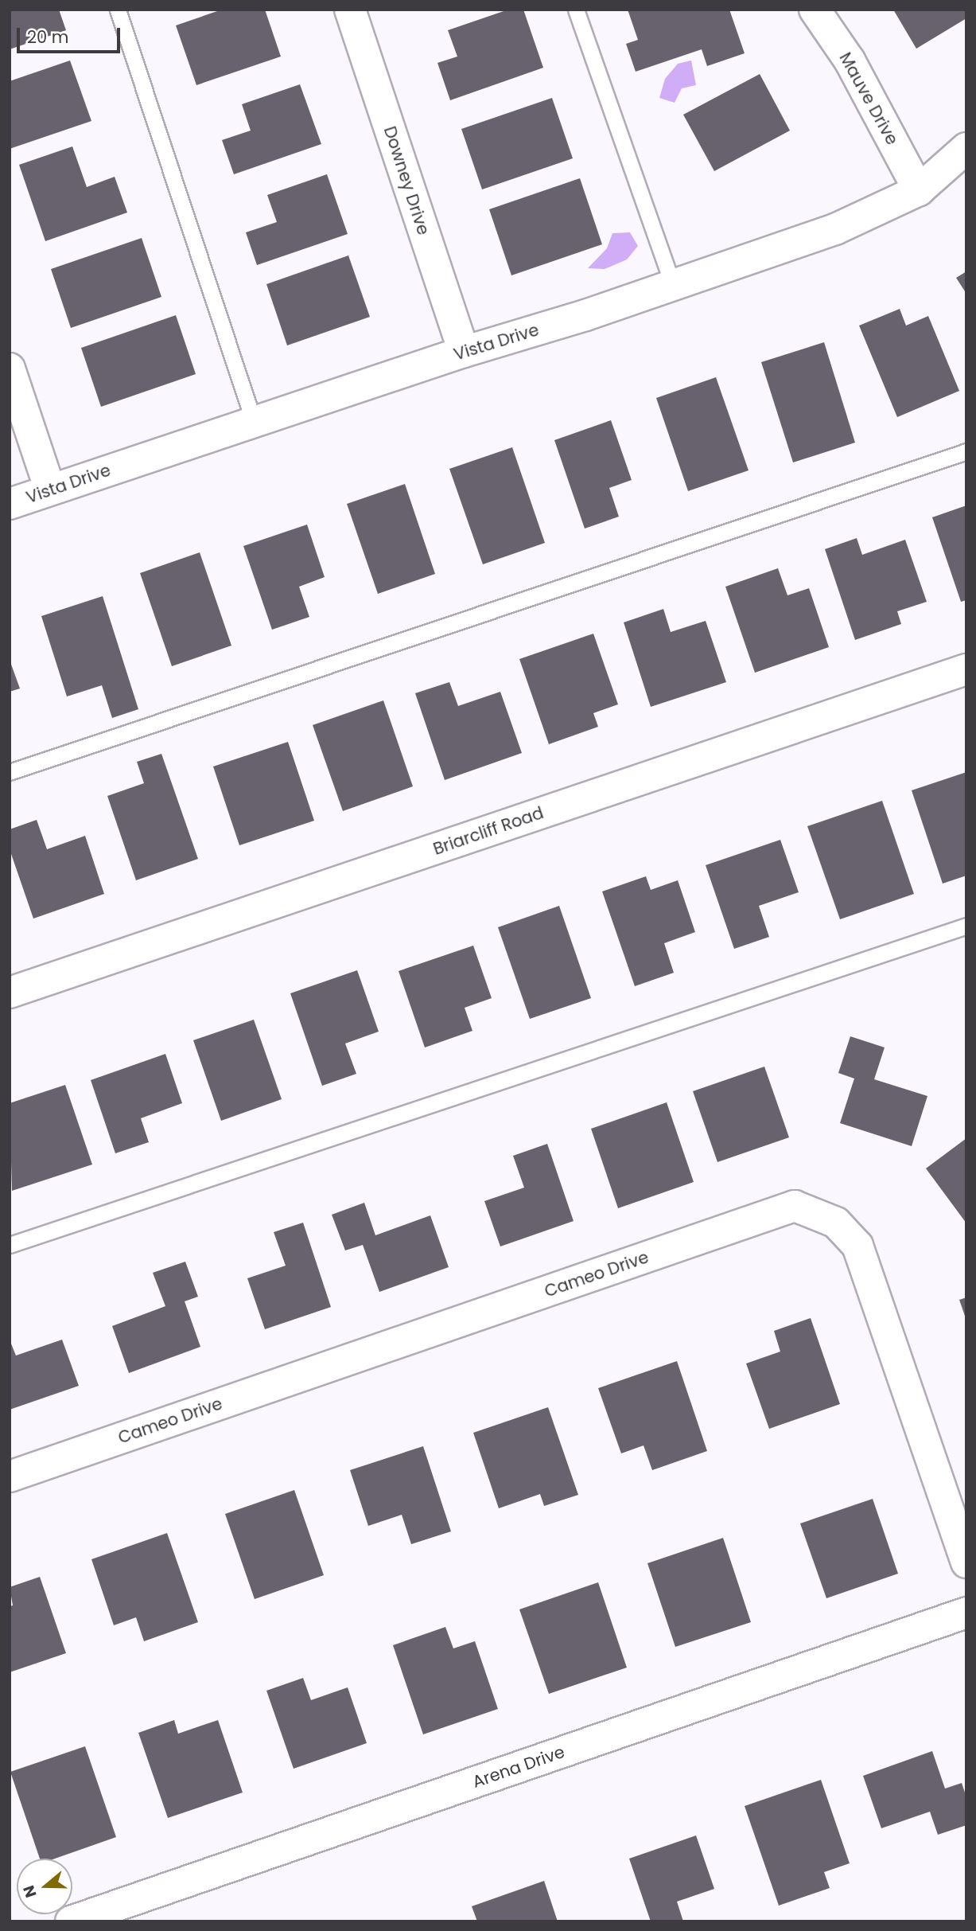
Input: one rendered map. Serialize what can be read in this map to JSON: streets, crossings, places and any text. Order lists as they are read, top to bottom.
{
  "streets": {
    "street": [
      "Mauve Drive",
      "Downey Drive",
      "Vista Drive",
      "Briarcliff Road",
      "Cameo Drive",
      "Arena Drive"
    ]
  },
  "crossings": [
    ["Mauve Drive", "Vista Drive"],
    ["Downey Drive", "Vista Drive"]
  ],
  "scale_bar": "20 m",
  "north": "left"
}
